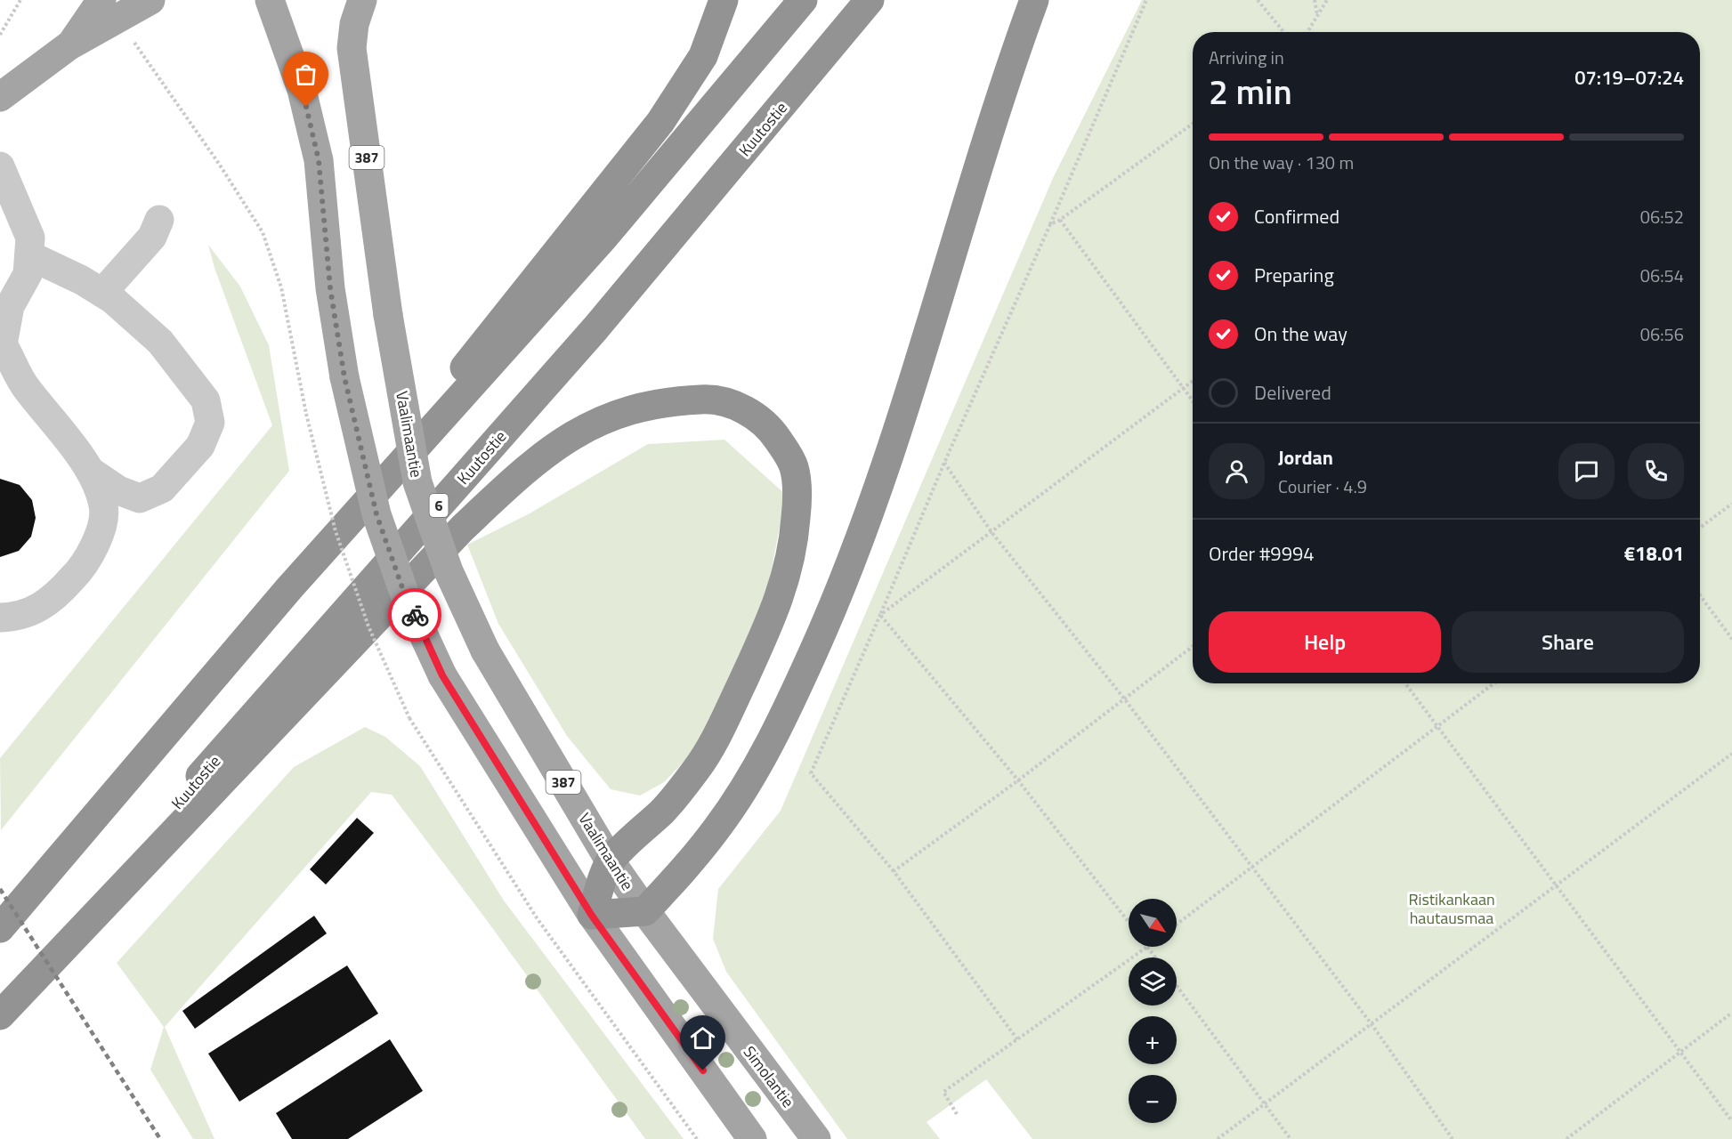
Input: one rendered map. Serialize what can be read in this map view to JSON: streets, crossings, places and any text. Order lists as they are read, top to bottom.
{
  "streets": {
    "highway": ["Kuutostie", "6"],
    "main road": ["387", "Vaalimaantie", "Simolantie"]
  },
  "crossings": [
    ["Vaalimaantie", "Simolantie"]
  ],
  "parks": ["Ristikankaan hautausmaa"],
  "north": "bottom right",
  "page": {
    "heading": ["2 min", "Arriving in", "07:19–07:24"],
    "panel": [
      "Jordan",
      "Courier · 4.9",
      "Order #9994",
      "€18.01"
    ],
    "bar": "On the way · 130 m",
    "list": [
      ["Confirmed", "06:52"],
      ["Preparing", "06:54"],
      ["On the way", "06:56"],
      "Delivered"
    ],
    "buttons": ["Help", "Share"],
    "map_buttons": ["+", "−"]
  }
}
